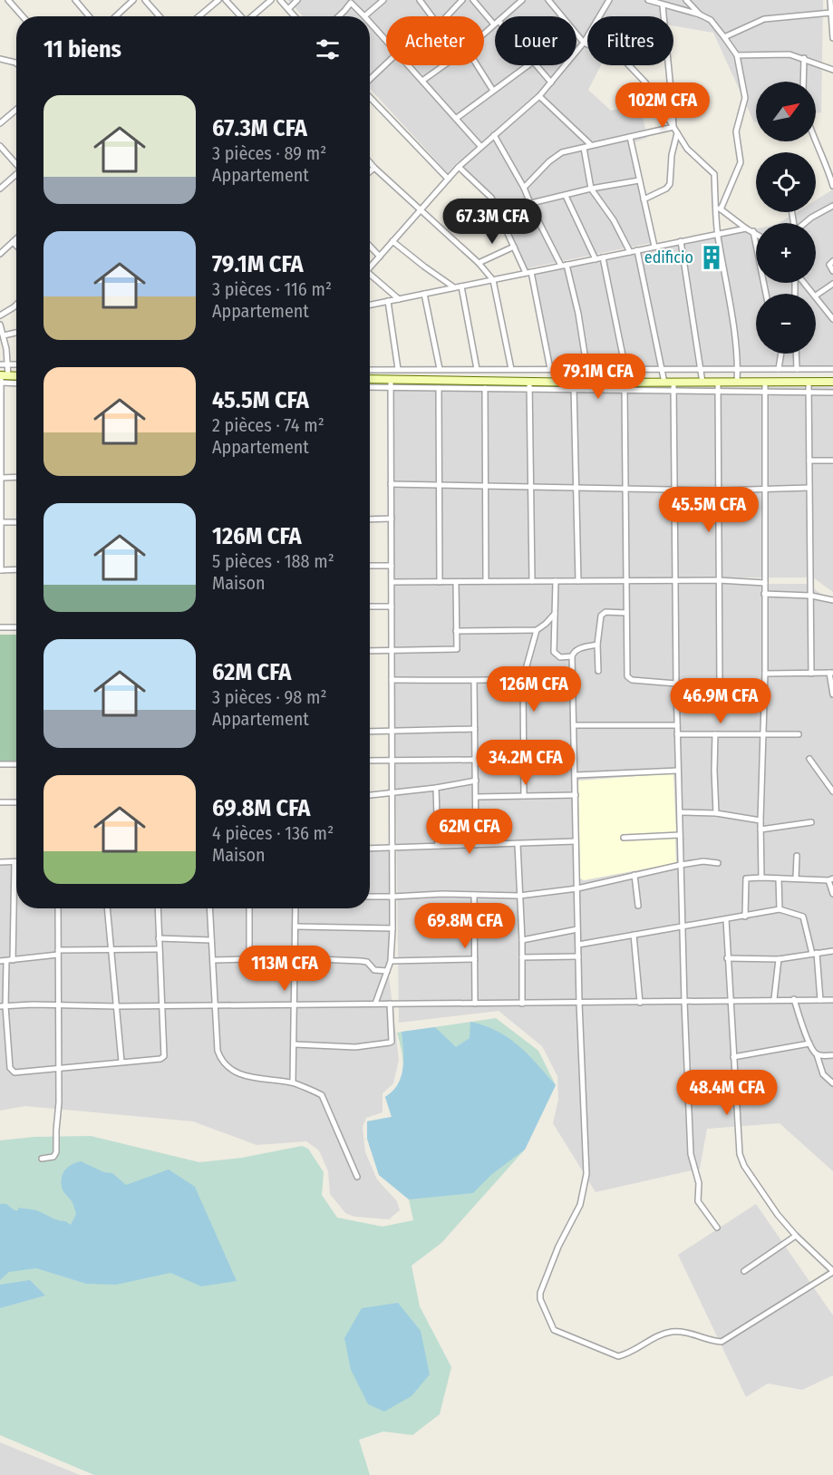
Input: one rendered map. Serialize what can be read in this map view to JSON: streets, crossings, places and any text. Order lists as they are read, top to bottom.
{
  "places": {
    "building": ["edificio"]
  },
  "north": "top right",
  "page": {
    "chip": ["Acheter", "Louer", "Filtres"],
    "heading": "11 biens",
    "map_buttons": ["+", "−"],
    "list": [
      {
        "name": "67.3M CFA",
        "note": "3 pièces · 89 m² · Appartement"
      },
      {
        "name": "79.1M CFA",
        "note": "3 pièces · 116 m² · Appartement"
      },
      {
        "name": "45.5M CFA",
        "note": "2 pièces · 74 m² · Appartement"
      },
      {
        "name": "126M CFA",
        "note": "5 pièces · 188 m² · Maison"
      },
      {
        "name": "62M CFA",
        "note": "3 pièces · 98 m² · Appartement"
      },
      {
        "name": "69.8M CFA",
        "note": "4 pièces · 136 m² · Maison"
      }
    ],
    "price": [
      "102M CFA",
      "67.3M CFA",
      "79.1M CFA",
      "45.5M CFA",
      "126M CFA",
      "46.9M CFA",
      "34.2M CFA",
      "62M CFA",
      "69.8M CFA",
      "113M CFA",
      "48.4M CFA"
    ]
  }
}
